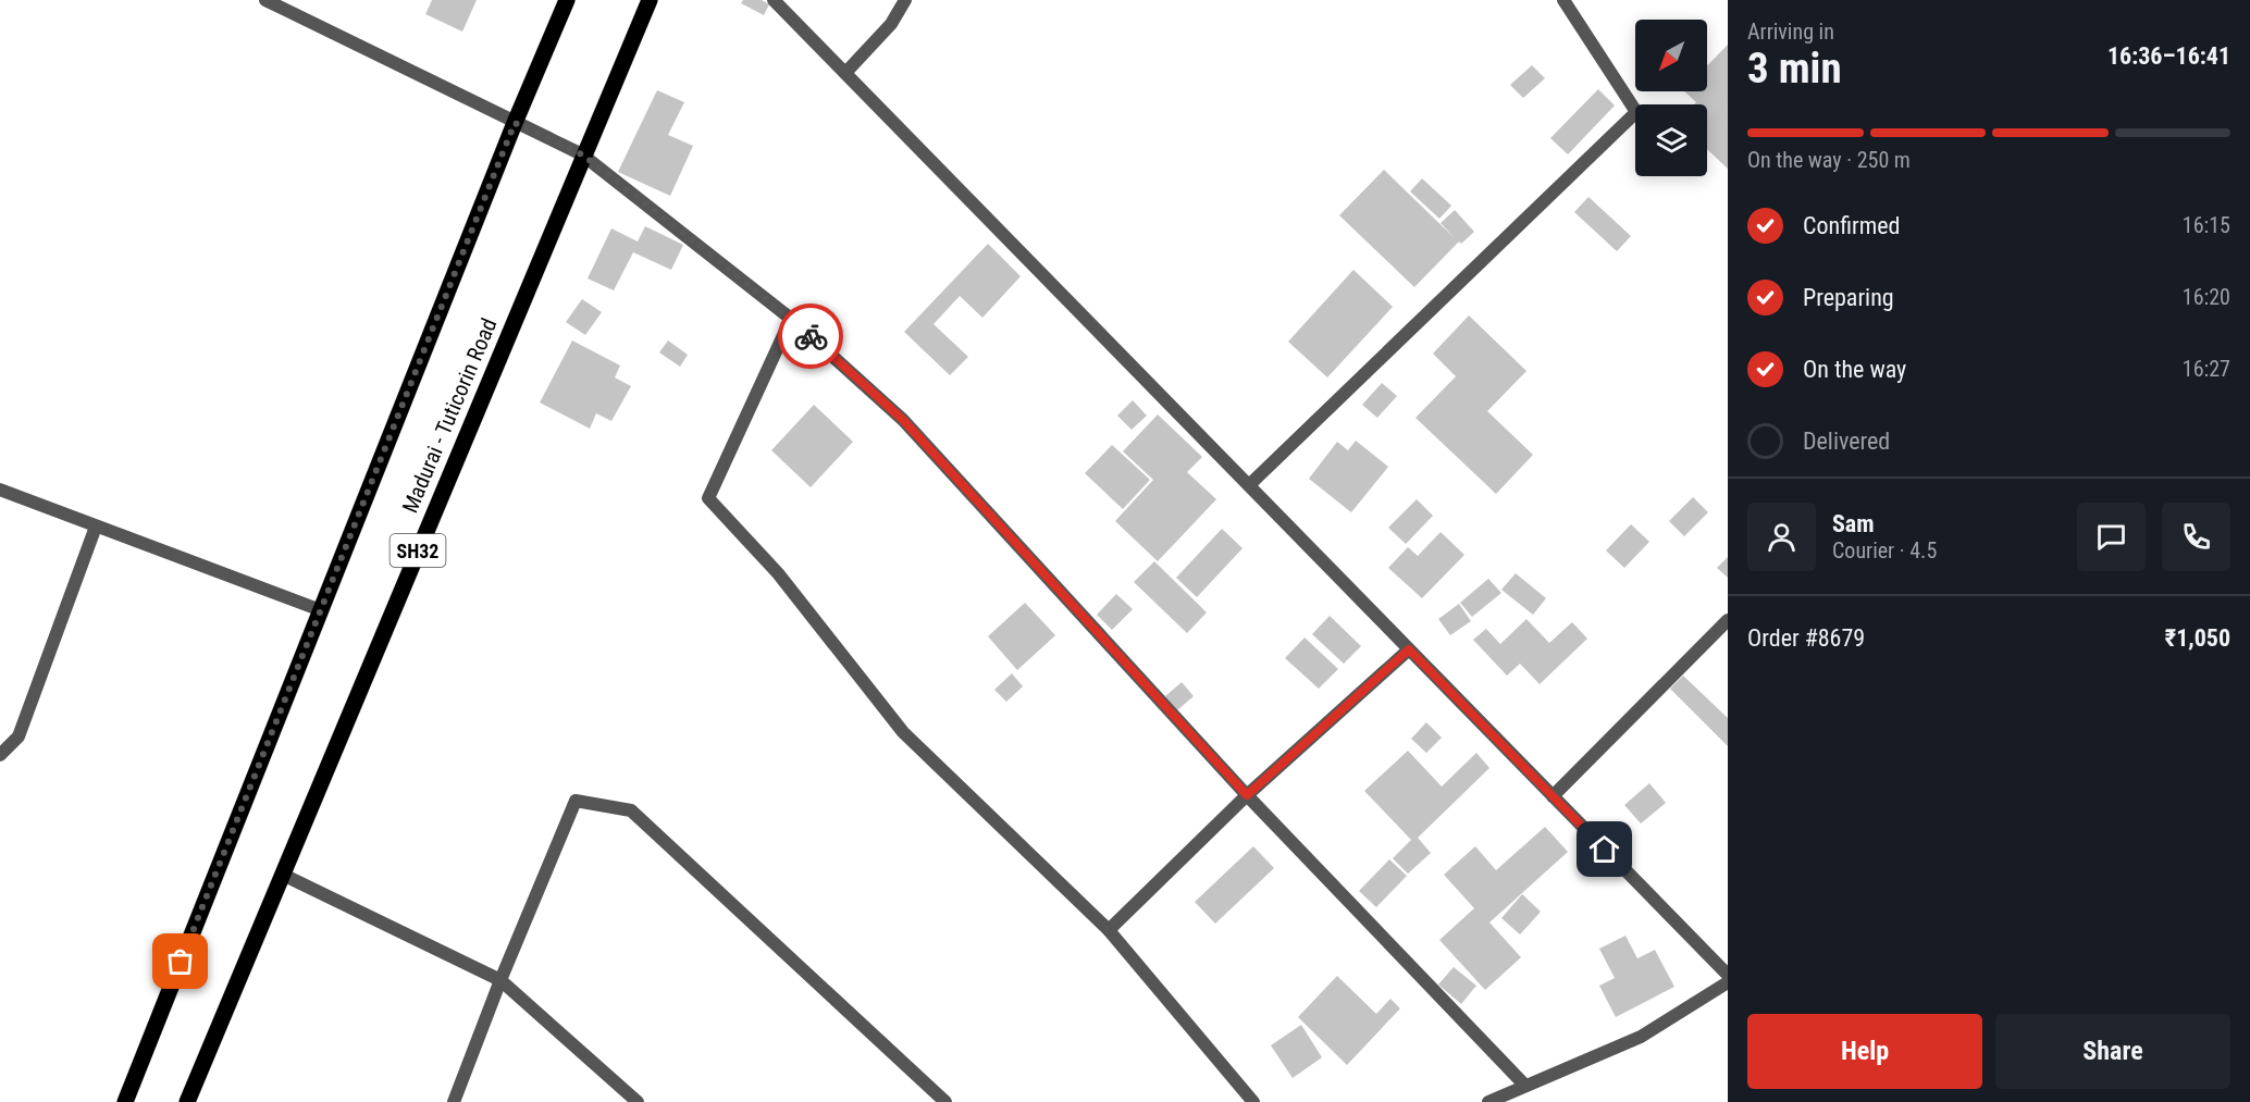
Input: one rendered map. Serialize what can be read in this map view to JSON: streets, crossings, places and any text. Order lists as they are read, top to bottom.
{
  "streets": {
    "main road": ["Madurai - Tuticorin Road", "SH32"]
  },
  "north": "bottom left",
  "page": {
    "heading": ["3 min", "Arriving in", "16:36–16:41"],
    "panel": [
      "Sam",
      "Courier · 4.5",
      "Order #8679",
      "₹1,050"
    ],
    "bar": "On the way · 250 m",
    "list": [
      ["Confirmed", "16:15"],
      ["Preparing", "16:20"],
      ["On the way", "16:27"],
      "Delivered"
    ],
    "buttons": ["Help", "Share"]
  }
}
